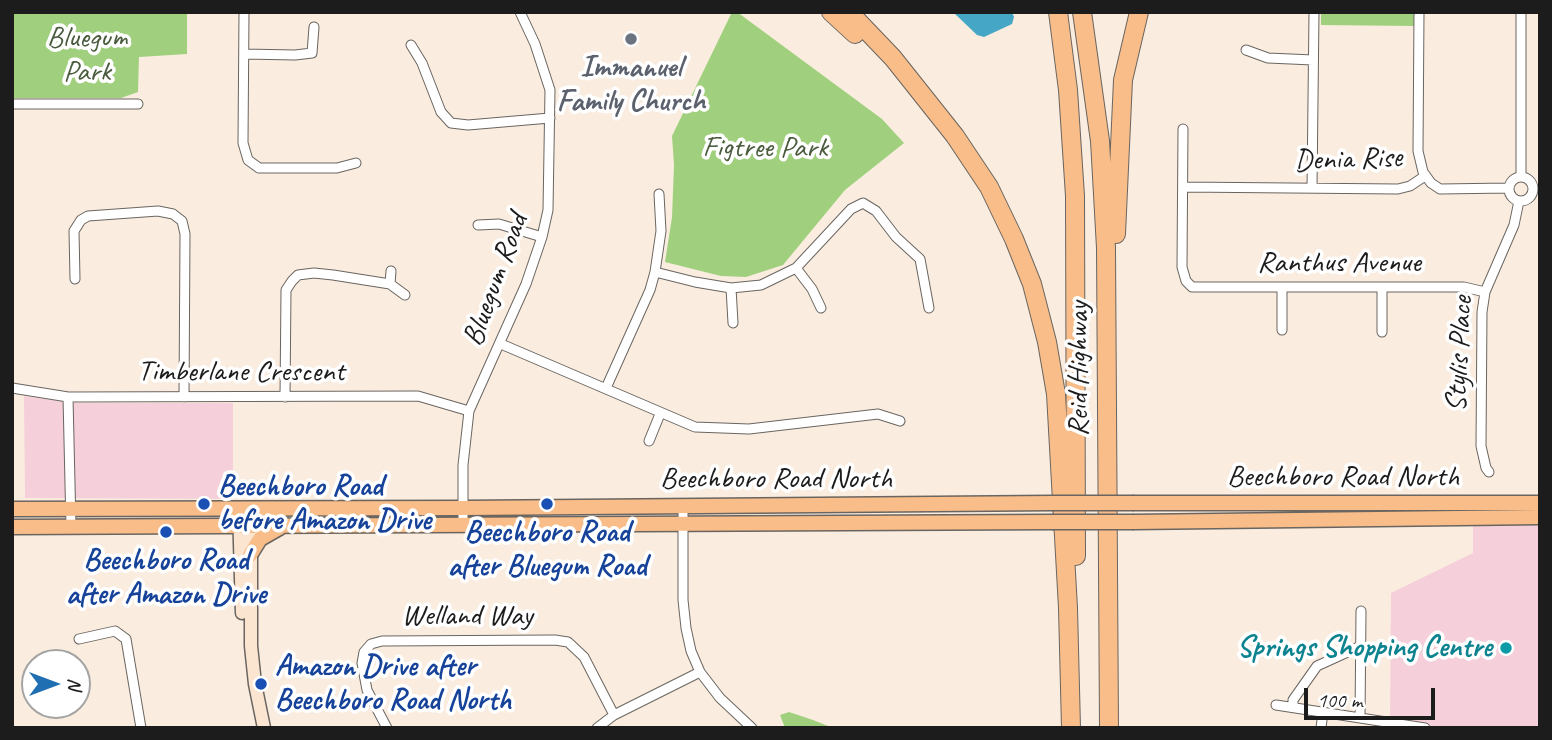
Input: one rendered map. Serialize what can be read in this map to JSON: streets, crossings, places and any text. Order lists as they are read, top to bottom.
{
  "streets": {
    "highway": ["Reid Highway"],
    "main road": ["Beechboro Road North"],
    "street": [
      "Denia Rise",
      "Ranthus Avenue",
      "Bluegum Road",
      "Stylis Place",
      "Timberlane Crescent",
      "Welland Way"
    ]
  },
  "crossings": [
    ["Denia Rise", "Ranthus Avenue"],
    ["Denia Rise", "Stylis Place"],
    ["Ranthus Avenue", "Stylis Place"],
    ["Bluegum Road", "Timberlane Crescent"],
    ["Bluegum Road", "Beechboro Road North"]
  ],
  "parks": ["Bluegum Park", "Figtree Park"],
  "places": [
    "Immanuel Family Church",
    "Beechboro Road before Amazon Drive",
    "Beechboro Road after Bluegum Road",
    "Beechboro Road after Amazon Drive",
    "Springs Shopping Centre",
    "Amazon Drive after Beechboro Road North"
  ],
  "scale_bar": "100 m",
  "north": "right"
}
